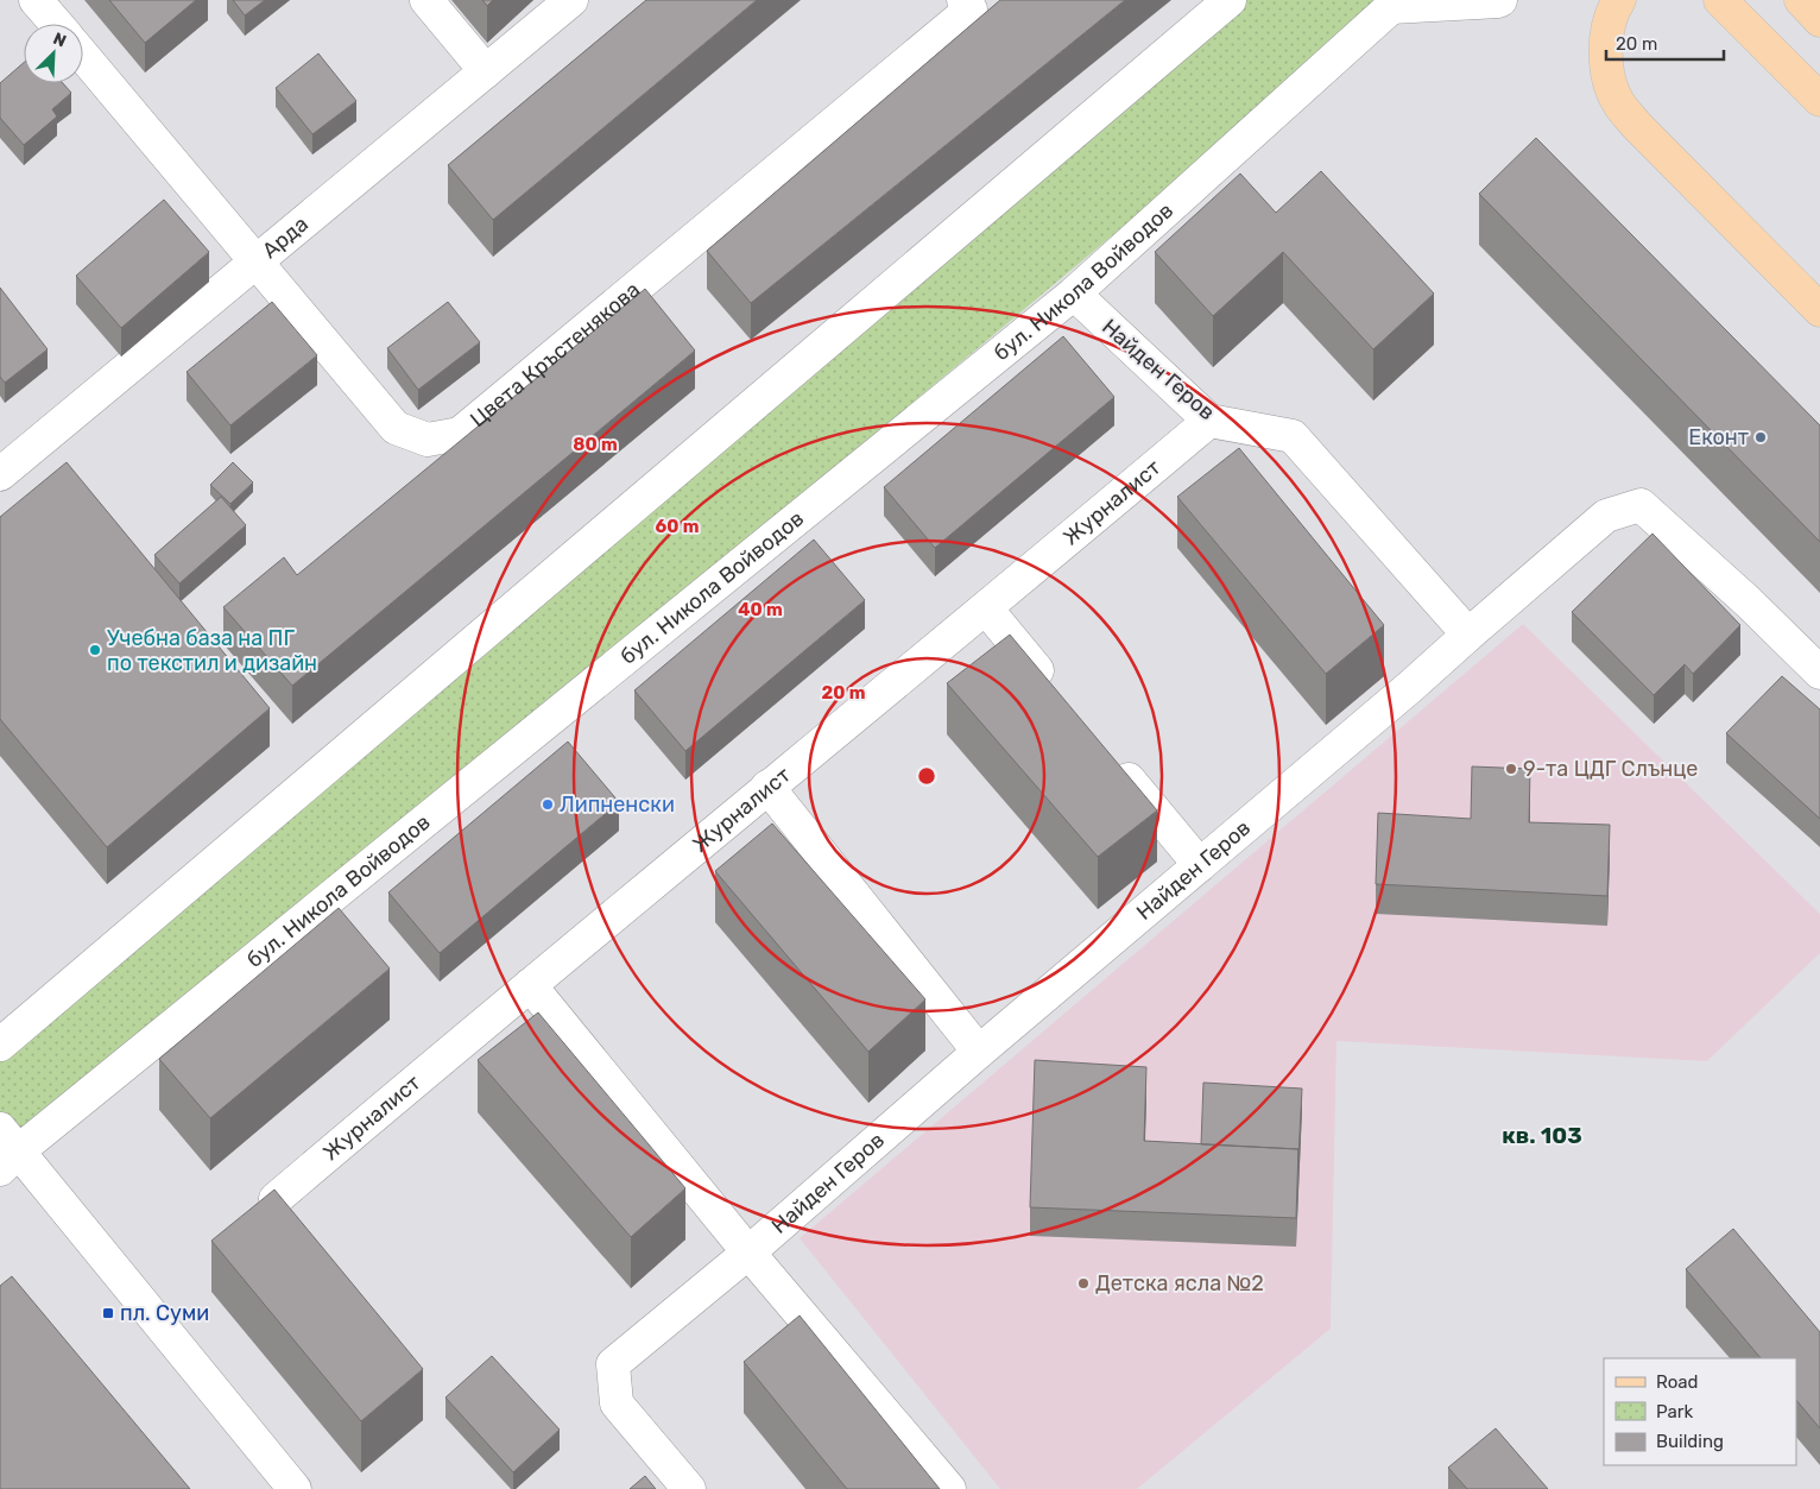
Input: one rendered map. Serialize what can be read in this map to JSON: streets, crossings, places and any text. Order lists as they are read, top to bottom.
{
  "streets": {
    "street": [
      "Арда",
      "бул. Никола Войводов",
      "Цвета Кръстенякова",
      "Найден Геров",
      "Журналист"
    ]
  },
  "crossings": [
    ["Арда", "Цвета Кръстенякова"],
    ["бул. Никола Войводов", "Найден Геров"],
    ["Найден Геров", "Журналист"]
  ],
  "districts": ["кв. 103"],
  "places": {
    "other": [
      "Еконт",
      "Учебна база на ПГ по текстил и дизайн",
      "9-та ЦДГ Слънце",
      "Липненски",
      "Детска ясла №2"
    ],
    "transit": ["пл. Суми"]
  },
  "legend": ["Road", "Park", "Building"],
  "scale_bar": "20 m",
  "north": "top right",
  "rings": [
    "80 m",
    "60 m",
    "40 m",
    "20 m"
  ]
}
